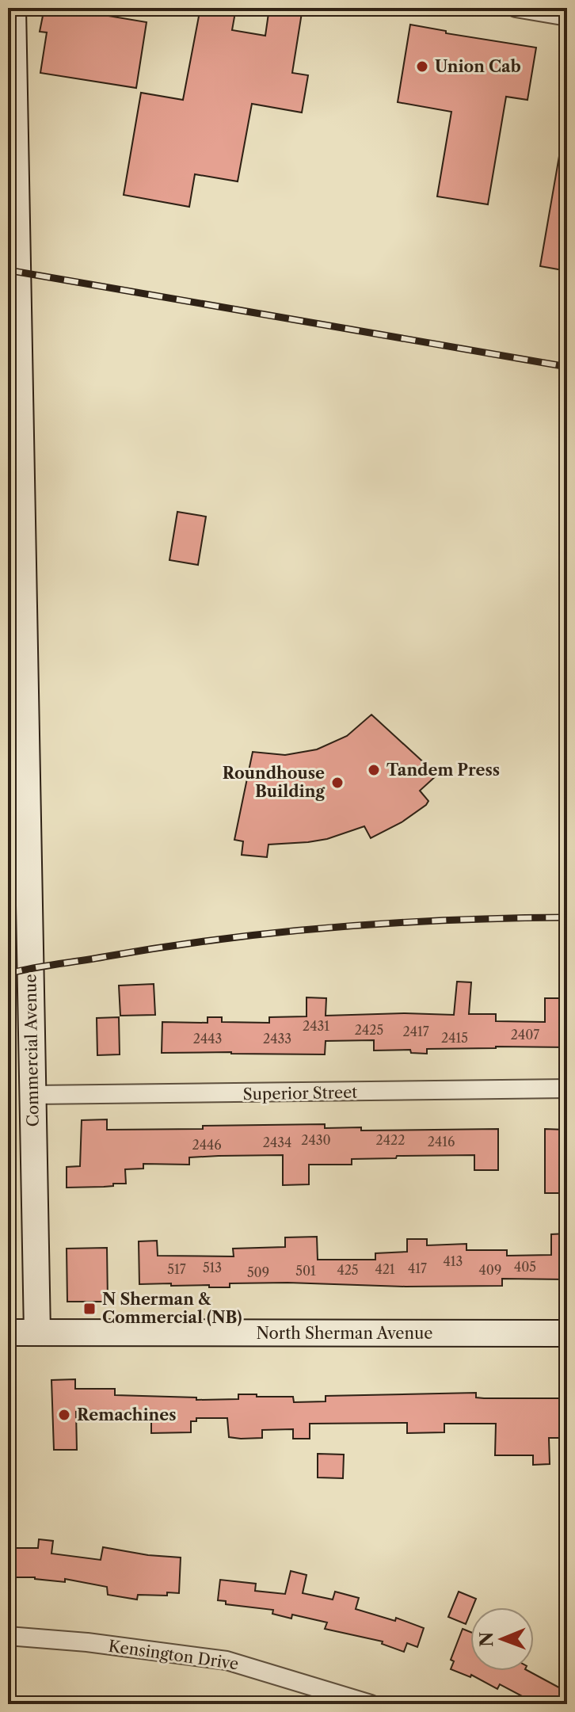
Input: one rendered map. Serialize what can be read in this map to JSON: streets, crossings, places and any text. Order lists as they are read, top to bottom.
{
  "streets": {
    "street": [
      "Commercial Avenue",
      "Superior Street",
      "North Sherman Avenue",
      "Kensington Drive"
    ]
  },
  "crossings": [
    ["Commercial Avenue", "Superior Street"],
    ["Commercial Avenue", "North Sherman Avenue"]
  ],
  "places": {
    "other": [
      "Union Cab",
      "Tandem Press",
      "Roundhouse Building",
      "Remachines"
    ],
    "transit": ["N Sherman & Commercial (NB)"]
  },
  "house_numbers": [
    "2431",
    "2425",
    "2417",
    "2407",
    "2415",
    "2443",
    "2433",
    "2430",
    "2422",
    "2416",
    "2434",
    "2446",
    "413",
    "405",
    "513",
    "417",
    "517",
    "421",
    "425",
    "409",
    "501",
    "509"
  ],
  "north": "left"
}
